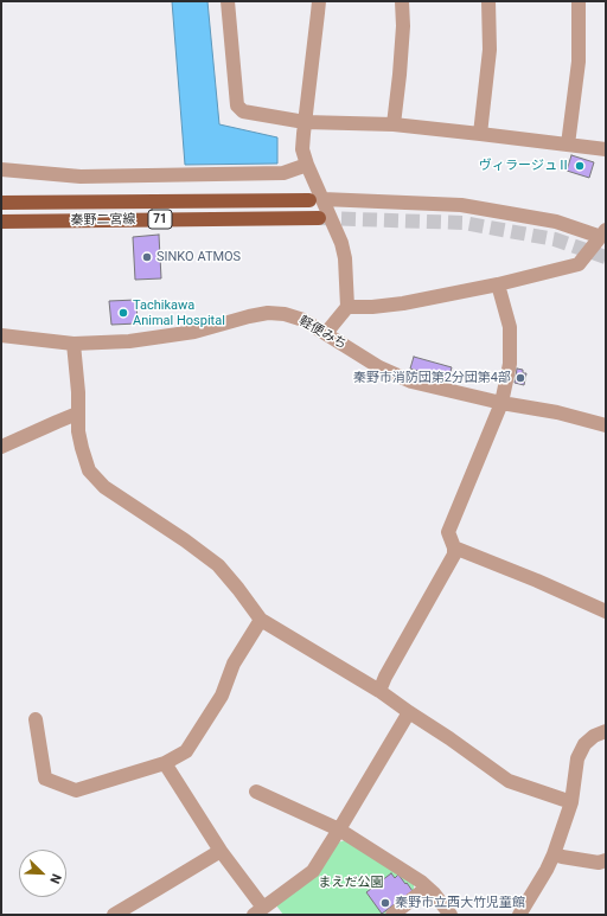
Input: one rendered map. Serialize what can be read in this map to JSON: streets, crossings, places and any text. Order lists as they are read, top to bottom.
{
  "streets": {
    "main road": ["71", "秦野二宮線"],
    "street": ["軽便みち"]
  },
  "parks": ["まえだ公園"],
  "places": [
    "ヴィラージュⅡ",
    "SINKO ATMOS",
    "Tachikawa Animal Hospital",
    "秦野市消防団第2分団第4部",
    "秦野市立西大竹児童館"
  ],
  "north": "bottom right"
}
